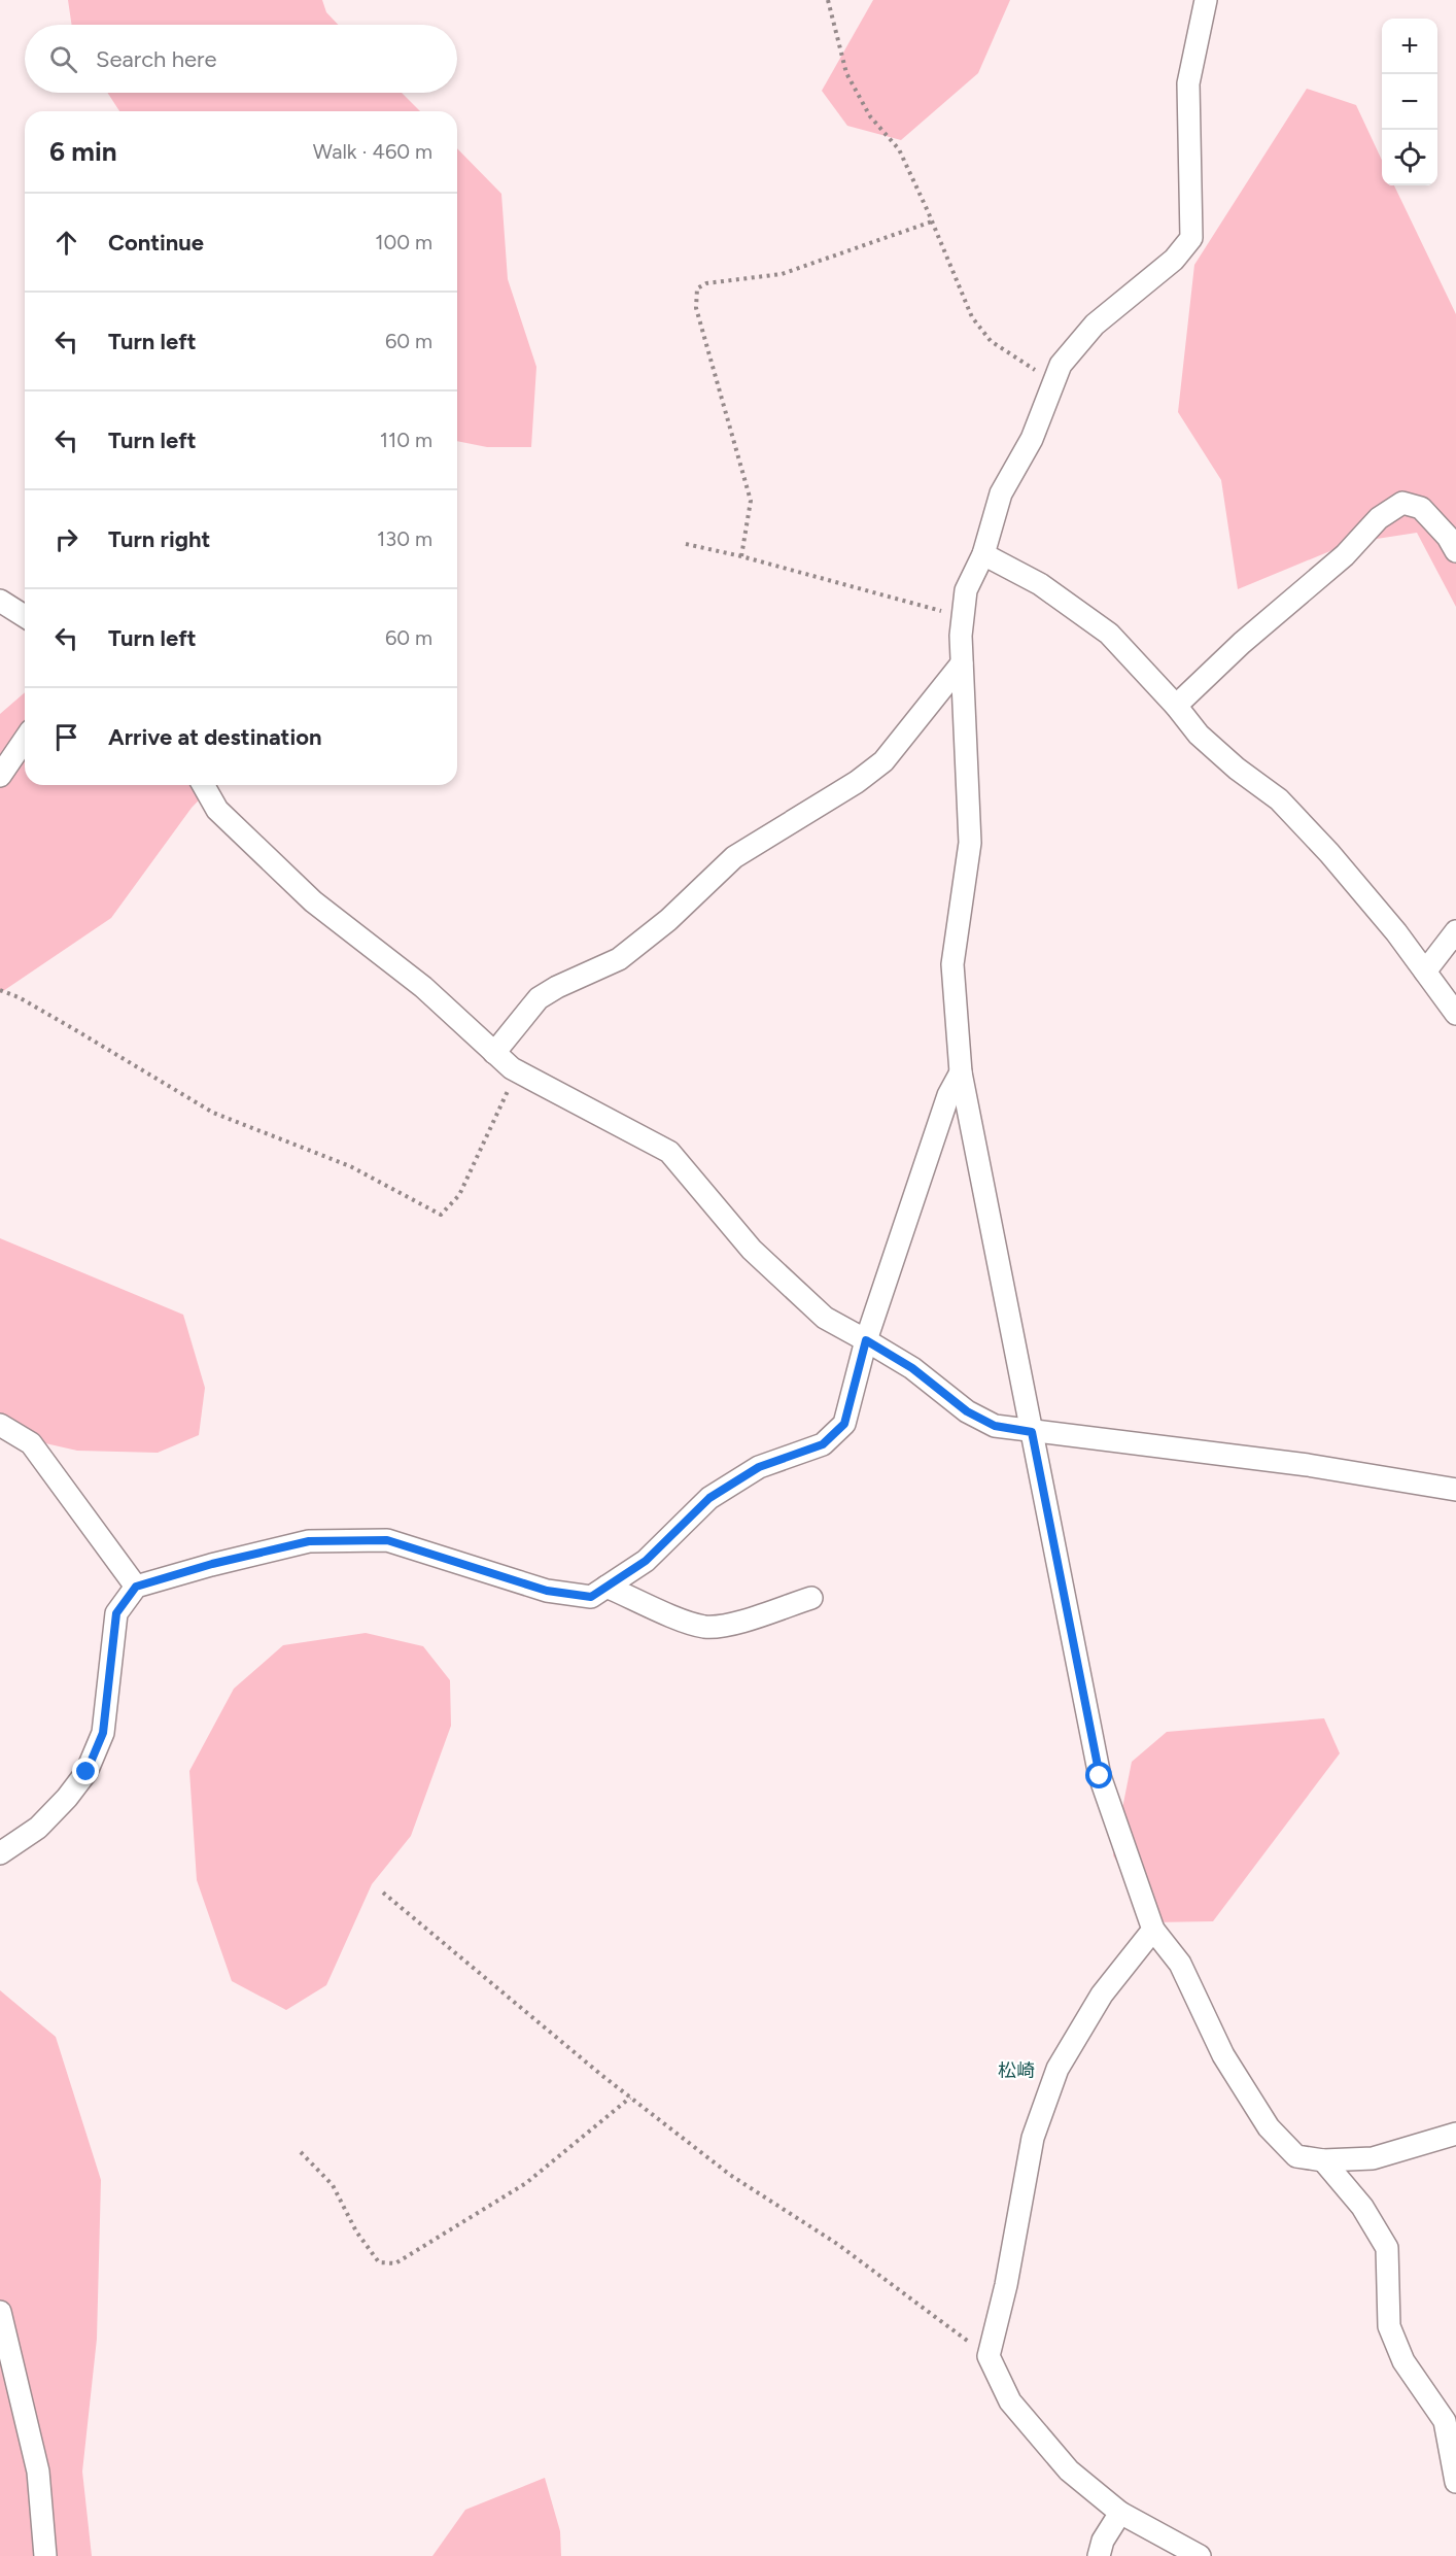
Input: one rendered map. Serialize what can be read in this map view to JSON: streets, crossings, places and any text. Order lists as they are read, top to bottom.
{
  "districts": ["松崎"],
  "page": {
    "map_buttons": ["+", "−"],
    "search": "Search here",
    "heading": ["6 min", "Walk · 460 m"],
    "list": [
      ["Continue", "100 m"],
      ["Turn left", "60 m"],
      ["Turn left", "110 m"],
      ["Turn right", "130 m"],
      ["Turn left", "60 m"],
      "Arrive at destination"
    ]
  }
}
